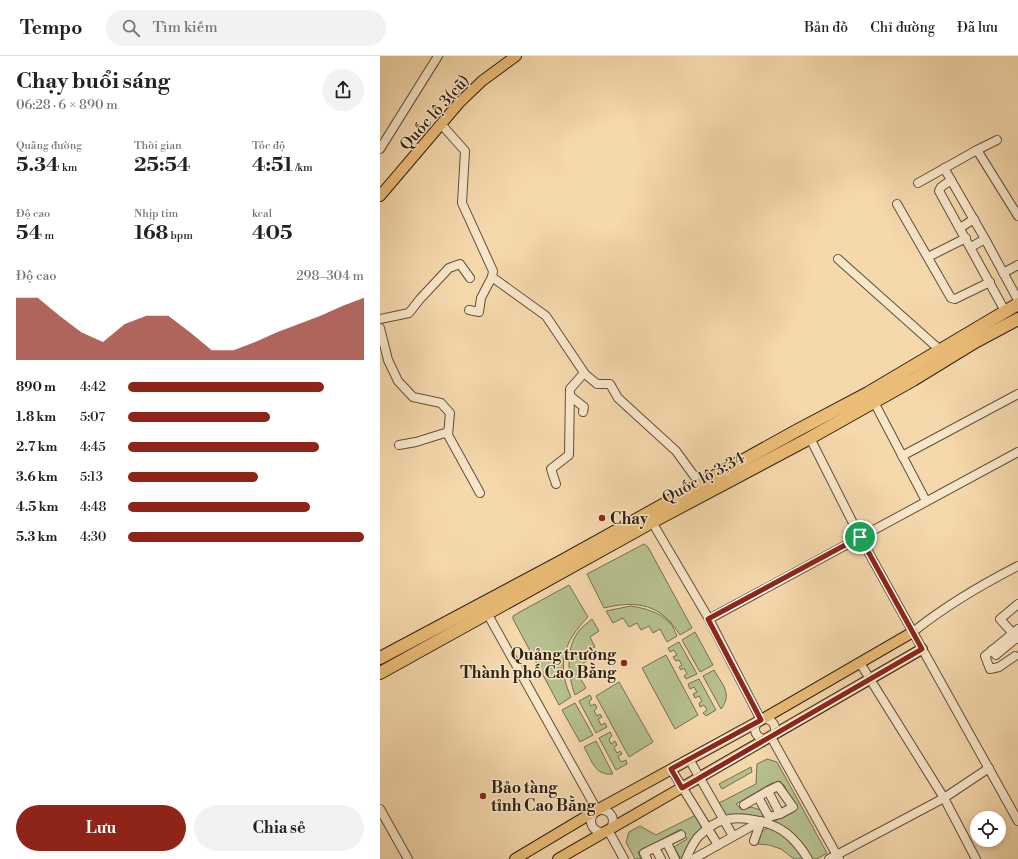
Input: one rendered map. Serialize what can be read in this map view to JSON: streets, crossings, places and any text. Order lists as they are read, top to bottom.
{
  "streets": {
    "highway": ["Quốc lộ 3;34"],
    "main road": ["Quốc lộ 3(cũ)"]
  },
  "places": ["Chay", "Quảng trường Thành phố Cao Bằng", "Bảo tàng tỉnh Cao Bằng"],
  "page": {
    "header": "Tempo",
    "search": "Tìm kiếm",
    "nav": ["Bản đồ", "Chỉ đường", "Đã lưu"],
    "heading": ["Chạy buổi sáng", "06:28 · 6 × 890 m"],
    "stats": [
      ["Quãng đường", "5.34 km"],
      ["Thời gian", "25:54"],
      ["Tốc độ", "4:51 /km"],
      ["Độ cao", "54 m"],
      ["Nhịp tim", "168 bpm"],
      ["kcal", "405"]
    ],
    "chart": ["Độ cao", "298–304 m"],
    "list": [
      {
        "name": "890 m",
        "note": "4:42"
      },
      {
        "name": "1.8 km",
        "note": "5:07"
      },
      {
        "name": "2.7 km",
        "note": "4:45"
      },
      {
        "name": "3.6 km",
        "note": "5:13"
      },
      {
        "name": "4.5 km",
        "note": "4:48"
      },
      {
        "name": "5.3 km",
        "note": "4:30"
      }
    ],
    "buttons": ["Lưu", "Chia sẻ"]
  }
}
